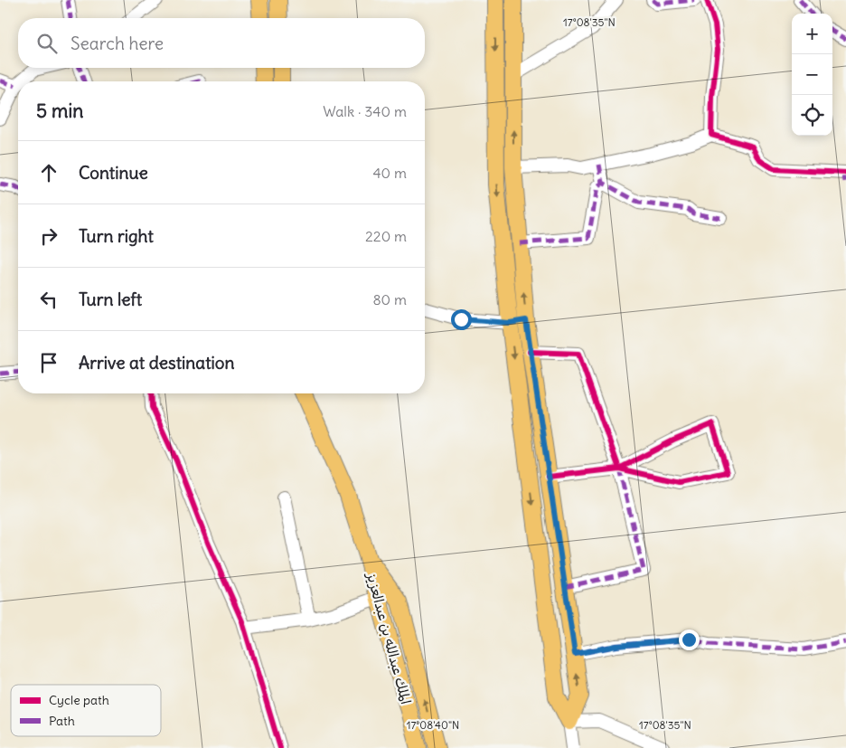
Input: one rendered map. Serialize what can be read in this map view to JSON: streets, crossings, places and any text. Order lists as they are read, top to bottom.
{
  "streets": {
    "main road": ["الملك عبدالله بن عبدالعزيز"]
  },
  "legend": ["Cycle path", "Path"],
  "page": {
    "map_buttons": ["+", "−"],
    "search": "Search here",
    "heading": ["5 min", "Walk · 340 m"],
    "list": [
      ["Continue", "40 m"],
      ["Turn right", "220 m"],
      ["Turn left", "80 m"],
      "Arrive at destination"
    ]
  },
  "coordinates": ["17°08'35\"N", "17°08'40\"N"]
}
